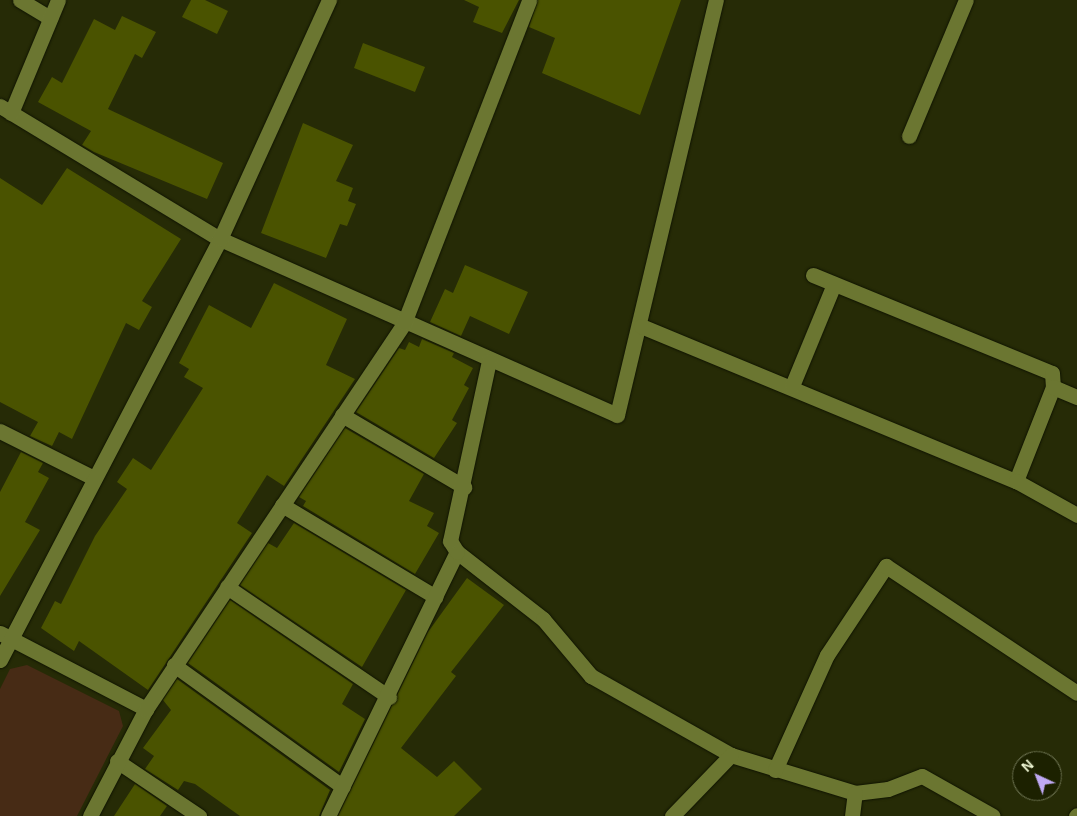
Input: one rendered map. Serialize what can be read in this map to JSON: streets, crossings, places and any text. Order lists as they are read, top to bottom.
{
  "north": "top left"
}
